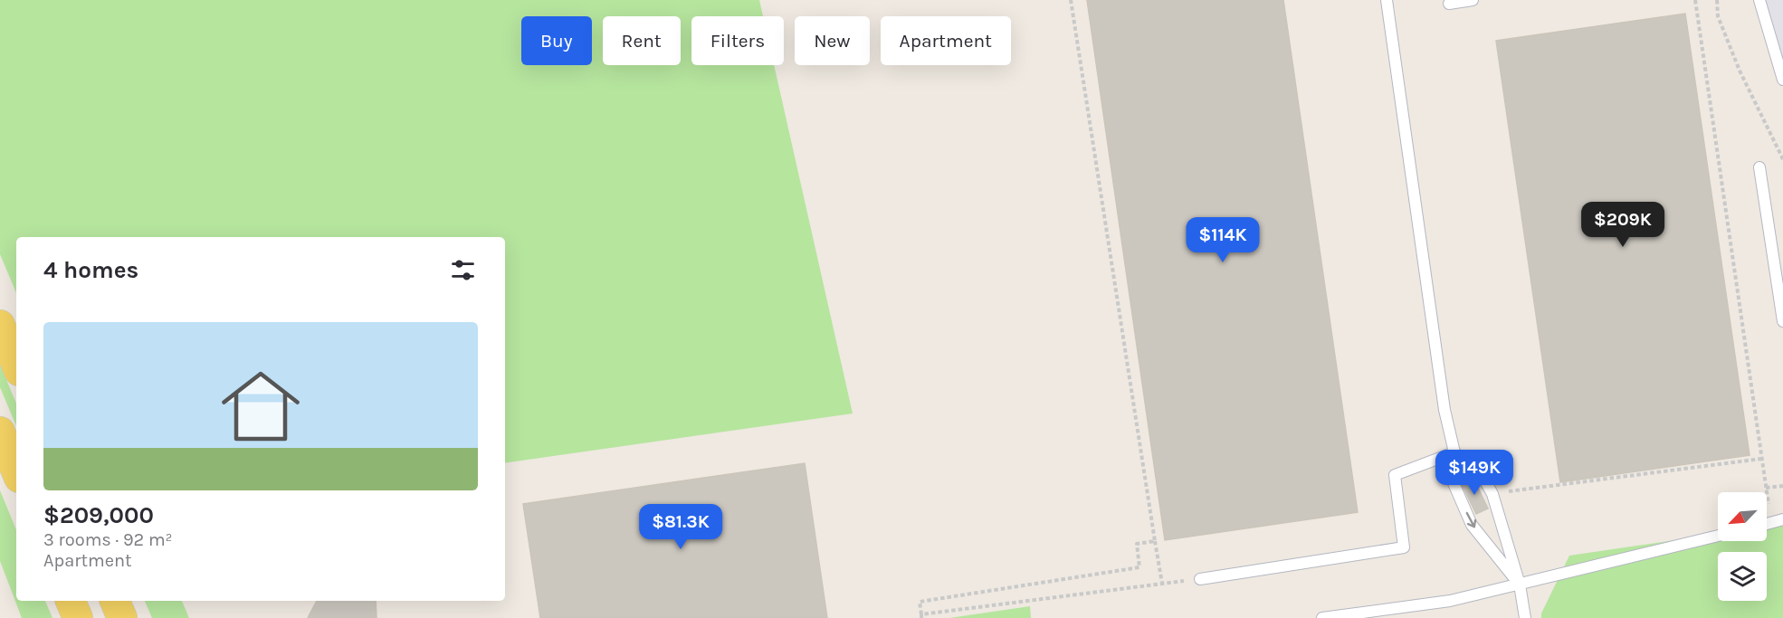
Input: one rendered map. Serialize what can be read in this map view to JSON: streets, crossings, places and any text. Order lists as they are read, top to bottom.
{
  "north": "bottom left",
  "page": {
    "chip": [
      "Buy",
      "Rent",
      "Filters",
      "New",
      "Apartment"
    ],
    "price": [
      "$209K",
      "$114K",
      "$149K",
      "$81.3K"
    ],
    "heading": "4 homes",
    "list": [
      {
        "name": "$209,000",
        "note": "3 rooms · 92 m² · Apartment"
      }
    ]
  }
}
